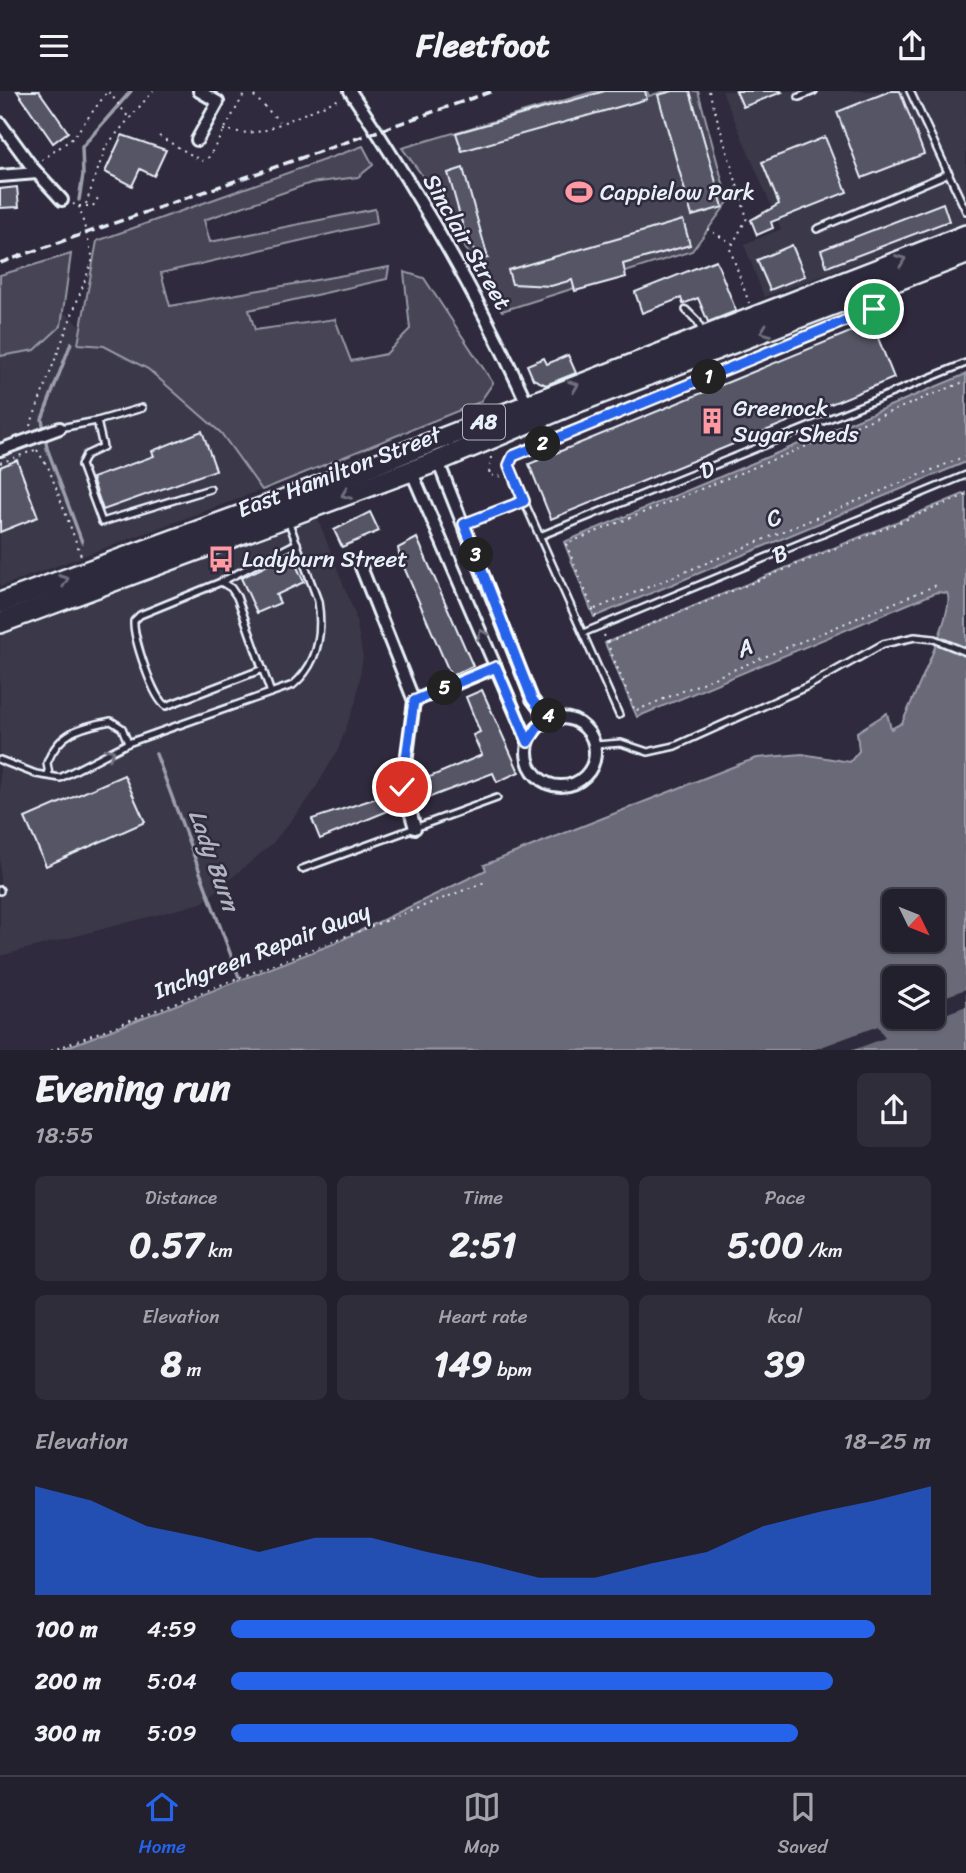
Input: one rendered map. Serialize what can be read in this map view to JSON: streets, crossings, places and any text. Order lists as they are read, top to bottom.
{
  "streets": {
    "highway": ["A8", "East Hamilton Street"],
    "street": ["Sinclair Street"],
    "path": [
      "D",
      "C",
      "B",
      "A",
      "Inchgreen Repair Quay"
    ]
  },
  "crossings": [
    ["Sinclair Street", "East Hamilton Street"],
    ["D", "C"],
    ["B", "A"]
  ],
  "water": ["Lady Burn"],
  "places": {
    "sports": ["Cappielow Park"],
    "building": ["Greenock Sugar Sheds"],
    "bus stop": ["Ladyburn Street"]
  },
  "north": "bottom right",
  "page": {
    "header": "Fleetfoot",
    "pins": [
      "1",
      "2",
      "3",
      "5",
      "4"
    ],
    "heading": ["Evening run", "18:55"],
    "stats": [
      ["Distance", "0.57 km"],
      ["Time", "2:51"],
      ["Pace", "5:00 /km"],
      ["Elevation", "8 m"],
      ["Heart rate", "149 bpm"],
      ["kcal", "39"]
    ],
    "chart": ["Elevation", "18–25 m"],
    "list": [
      {
        "name": "100 m",
        "note": "4:59"
      },
      {
        "name": "200 m",
        "note": "5:04"
      },
      {
        "name": "300 m",
        "note": "5:09"
      }
    ],
    "tabs": ["Home", "Map", "Saved"]
  }
}
